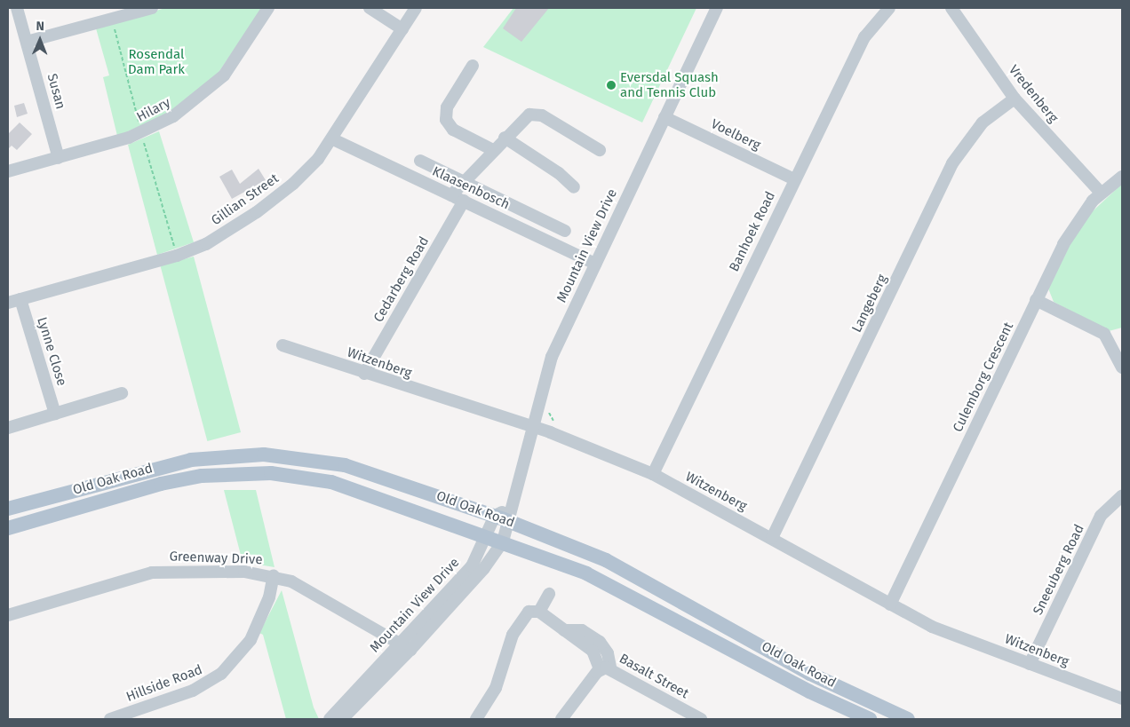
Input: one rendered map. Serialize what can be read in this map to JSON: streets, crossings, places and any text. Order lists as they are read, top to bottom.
{
  "streets": {
    "main road": ["Old Oak Road"],
    "street": [
      "Susan",
      "Vredenberg",
      "Hilary",
      "Voelberg",
      "Klaasenbosch",
      "Gillian Street",
      "Banhoek Road",
      "Mountain View Drive",
      "Cedarberg Road",
      "Langeberg",
      "Lynne Close",
      "Witzenberg",
      "Culemborg Crescent",
      "Greenway Drive",
      "Sneeuberg Road",
      "Basalt Street",
      "Hillside Road"
    ]
  },
  "crossings": [
    ["Susan", "Hilary"],
    ["Vredenberg", "Langeberg"],
    ["Vredenberg", "Culemborg Crescent"],
    ["Voelberg", "Banhoek Road"],
    ["Voelberg", "Mountain View Drive"],
    ["Klaasenbosch", "Gillian Street"],
    ["Klaasenbosch", "Mountain View Drive"],
    ["Klaasenbosch", "Cedarberg Road"],
    ["Gillian Street", "Lynne Close"],
    ["Banhoek Road", "Witzenberg"],
    ["Mountain View Drive", "Witzenberg"],
    ["Mountain View Drive", "Old Oak Road"],
    ["Mountain View Drive", "Greenway Drive"],
    ["Cedarberg Road", "Witzenberg"],
    ["Langeberg", "Witzenberg"],
    ["Witzenberg", "Culemborg Crescent"],
    ["Witzenberg", "Sneeuberg Road"],
    ["Greenway Drive", "Hillside Road"]
  ],
  "parks": ["Rosendal Dam Park"],
  "places": ["Eversdal Squash and Tennis Club"],
  "north": "top"
}
